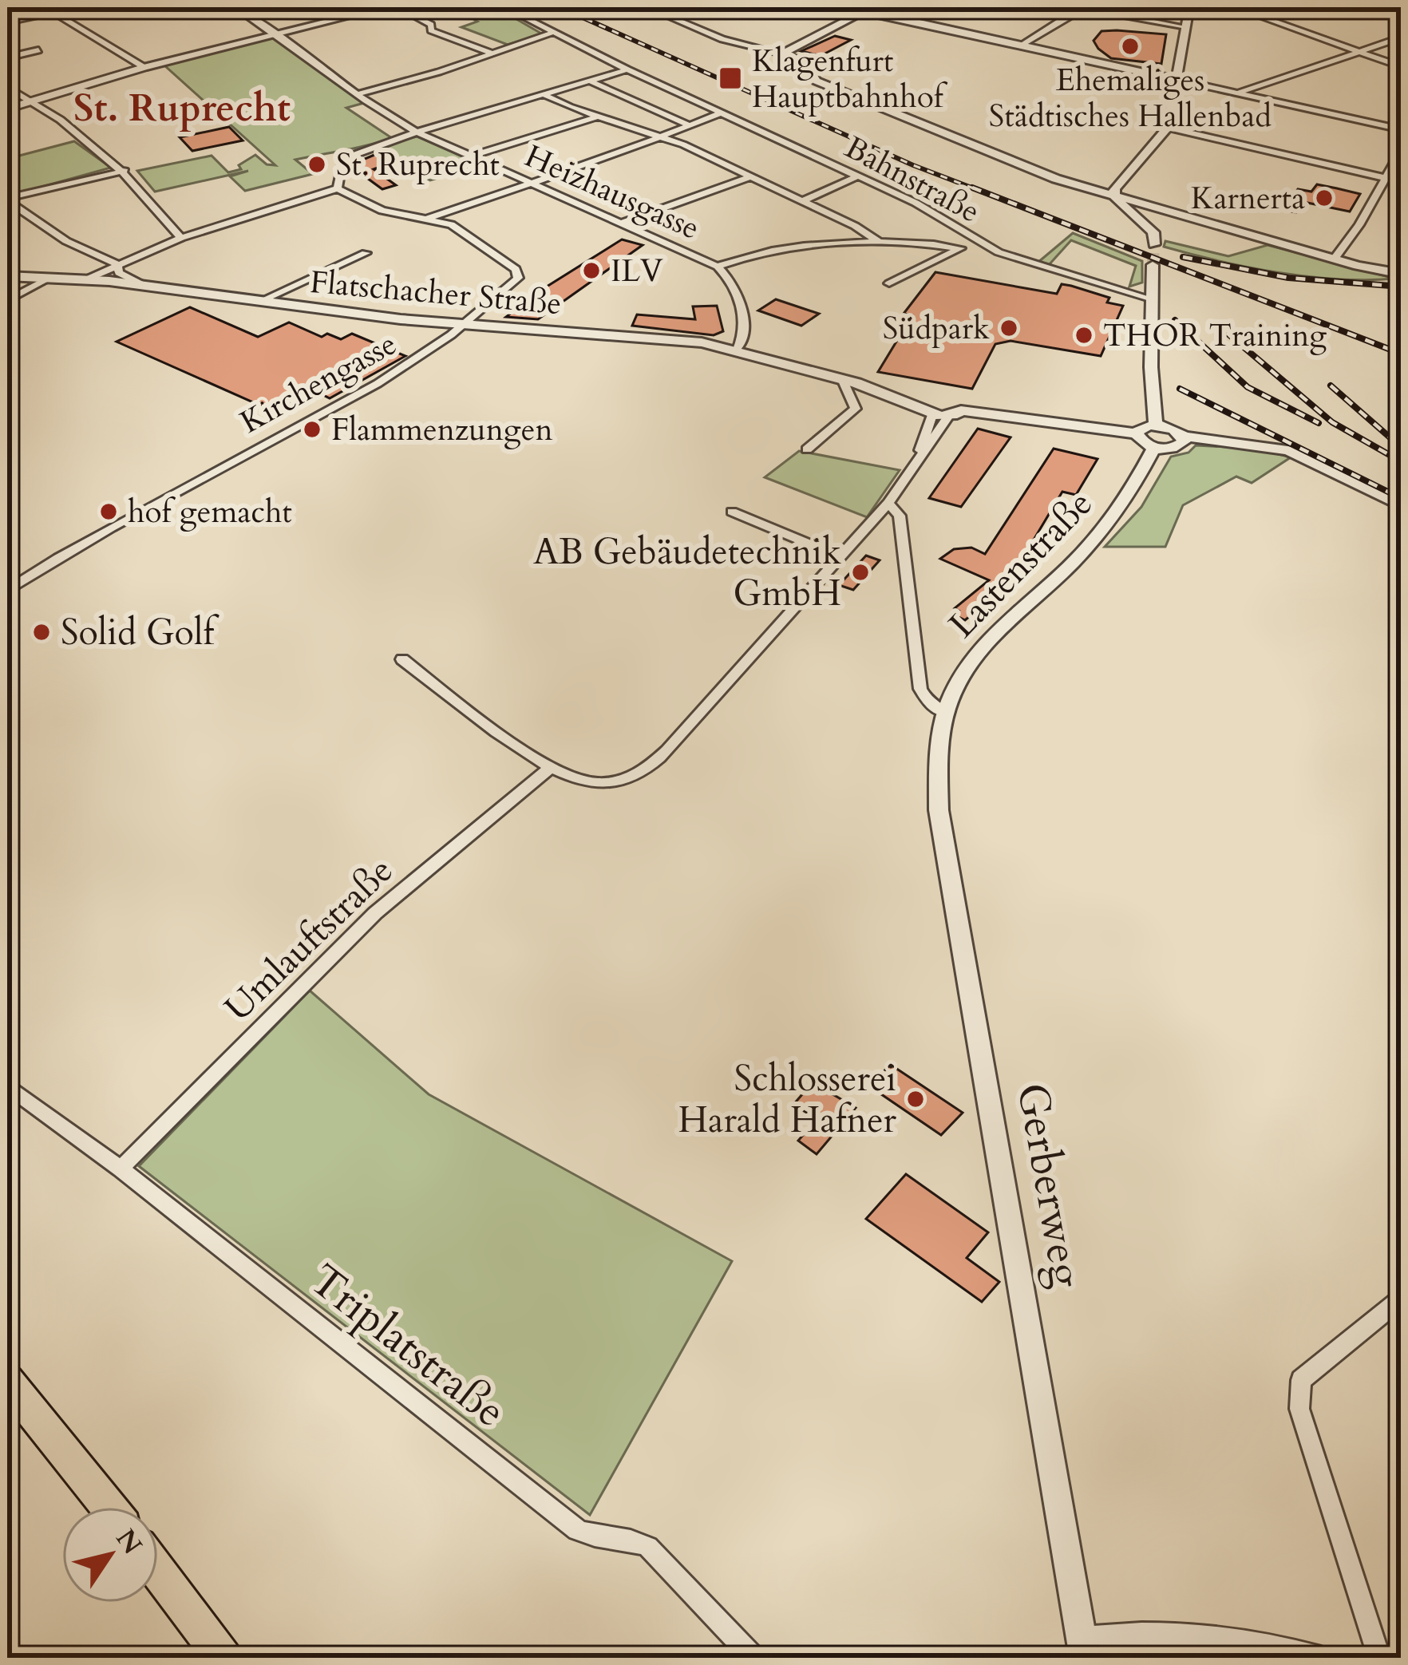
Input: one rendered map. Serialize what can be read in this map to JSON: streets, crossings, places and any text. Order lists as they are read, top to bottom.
{
  "streets": {
    "street": [
      "Bahnstraße",
      "Heizhausgasse",
      "Flatschacher Straße",
      "Kirchengasse",
      "Lastenstraße",
      "Umlauftstraße",
      "Gerberweg",
      "Triplatstraße"
    ]
  },
  "crossings": [
    ["Flatschacher Straße", "Kirchengasse"],
    ["Lastenstraße", "Gerberweg"],
    ["Umlauftstraße", "Triplatstraße"]
  ],
  "districts": ["St. Ruprecht"],
  "places": {
    "other": [
      "Ehemaliges Städtisches Hallenbad",
      "St. Ruprecht",
      "Karnerta",
      "ILV",
      "Südpark",
      "THOR Training",
      "Flammenzungen",
      "hof gemacht",
      "AB Gebäudetechnik GmbH",
      "Solid Golf",
      "Schlosserei Harald Hafner"
    ],
    "transit": ["Klagenfurt Hauptbahnhof"]
  },
  "north": "top right"
}
